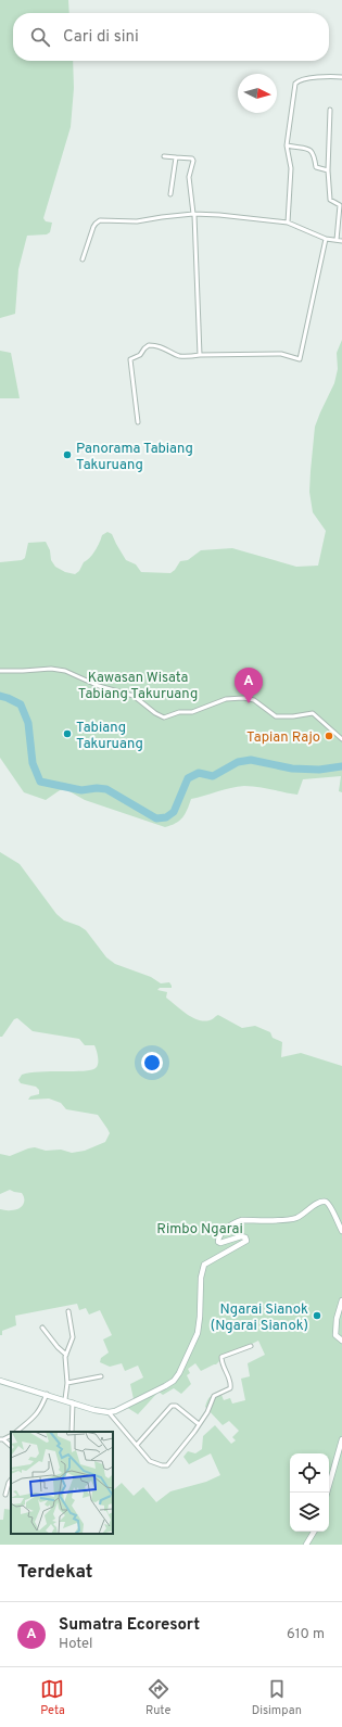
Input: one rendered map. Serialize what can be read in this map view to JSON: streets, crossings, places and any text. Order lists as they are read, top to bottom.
{
  "parks": ["Kawasan Wisata Tabiang Takuruang", "Rimbo Ngarai"],
  "places": [
    "Panorama Tabiang Takuruang",
    "Tabiang Takuruang",
    "Tapian Rajo",
    "Ngarai Sianok (Ngarai Sianok)"
  ],
  "north": "right",
  "page": {
    "search": "Cari di sini",
    "pins": "A",
    "heading": "Terdekat",
    "list": [
      {
        "mark": "A",
        "name": "Sumatra Ecoresort",
        "note": "Hotel",
        "value": "610 m"
      }
    ],
    "nav": ["Peta", "Rute", "Disimpan"]
  }
}
